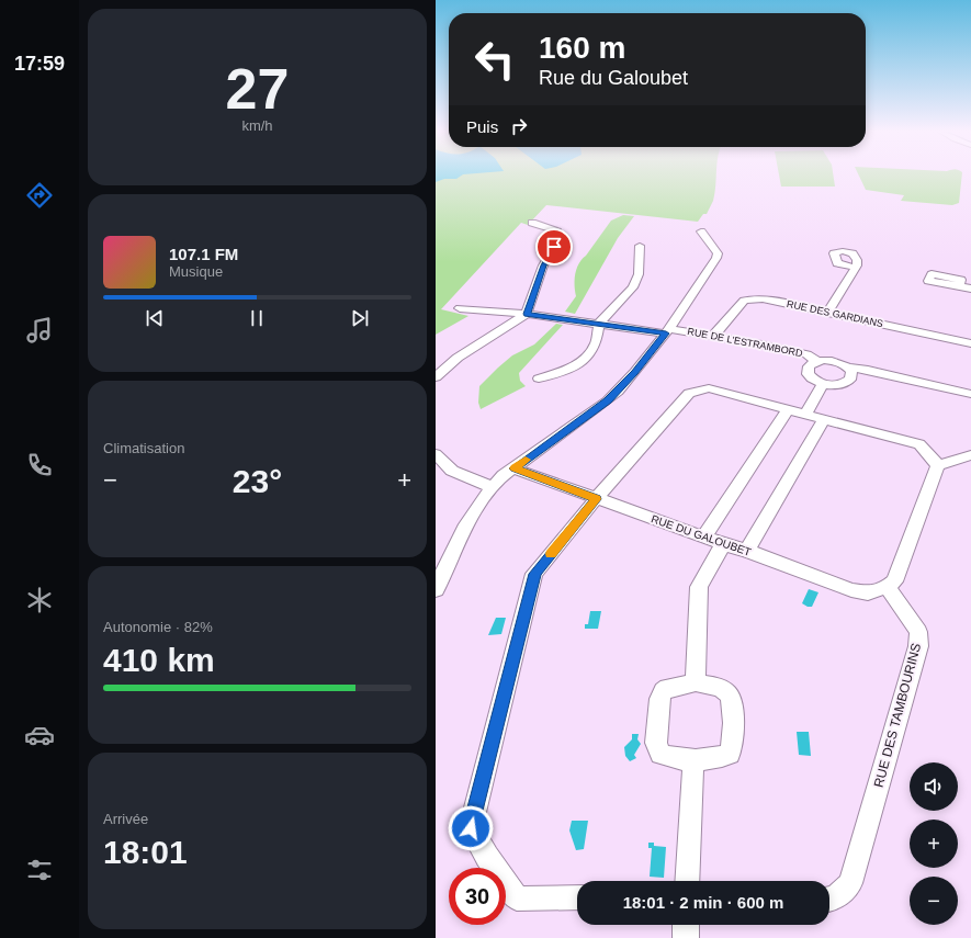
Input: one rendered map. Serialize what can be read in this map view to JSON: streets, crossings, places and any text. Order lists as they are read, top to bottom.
{
  "streets": {
    "street": [
      "RUE DES GARDIANS",
      "RUE DE L'ESTRAMBORD",
      "RUE DU GALOUBET",
      "RUE DES TAMBOURINS"
    ]
  },
  "crossings": [
    ["RUE DES GARDIANS", "RUE DE L'ESTRAMBORD"],
    ["RUE DU GALOUBET", "RUE DES TAMBOURINS"]
  ],
  "page": {
    "tabs": "17:59",
    "tile": [
      ["27", "km/h"],
      "Climatisation",
      ["Autonomie · 82%", "410 km"],
      ["Arrivée", "18:01"]
    ],
    "turn": ["160 m", "Rue du Galoubet"],
    "then": "Puis",
    "song": ["107.1 FM", "Musique"],
    "heat": ["−", "23°", "+"],
    "map_buttons": ["+", "−"],
    "limit": "30",
    "trip": "18:01 · 2 min · 600 m"
  }
}
